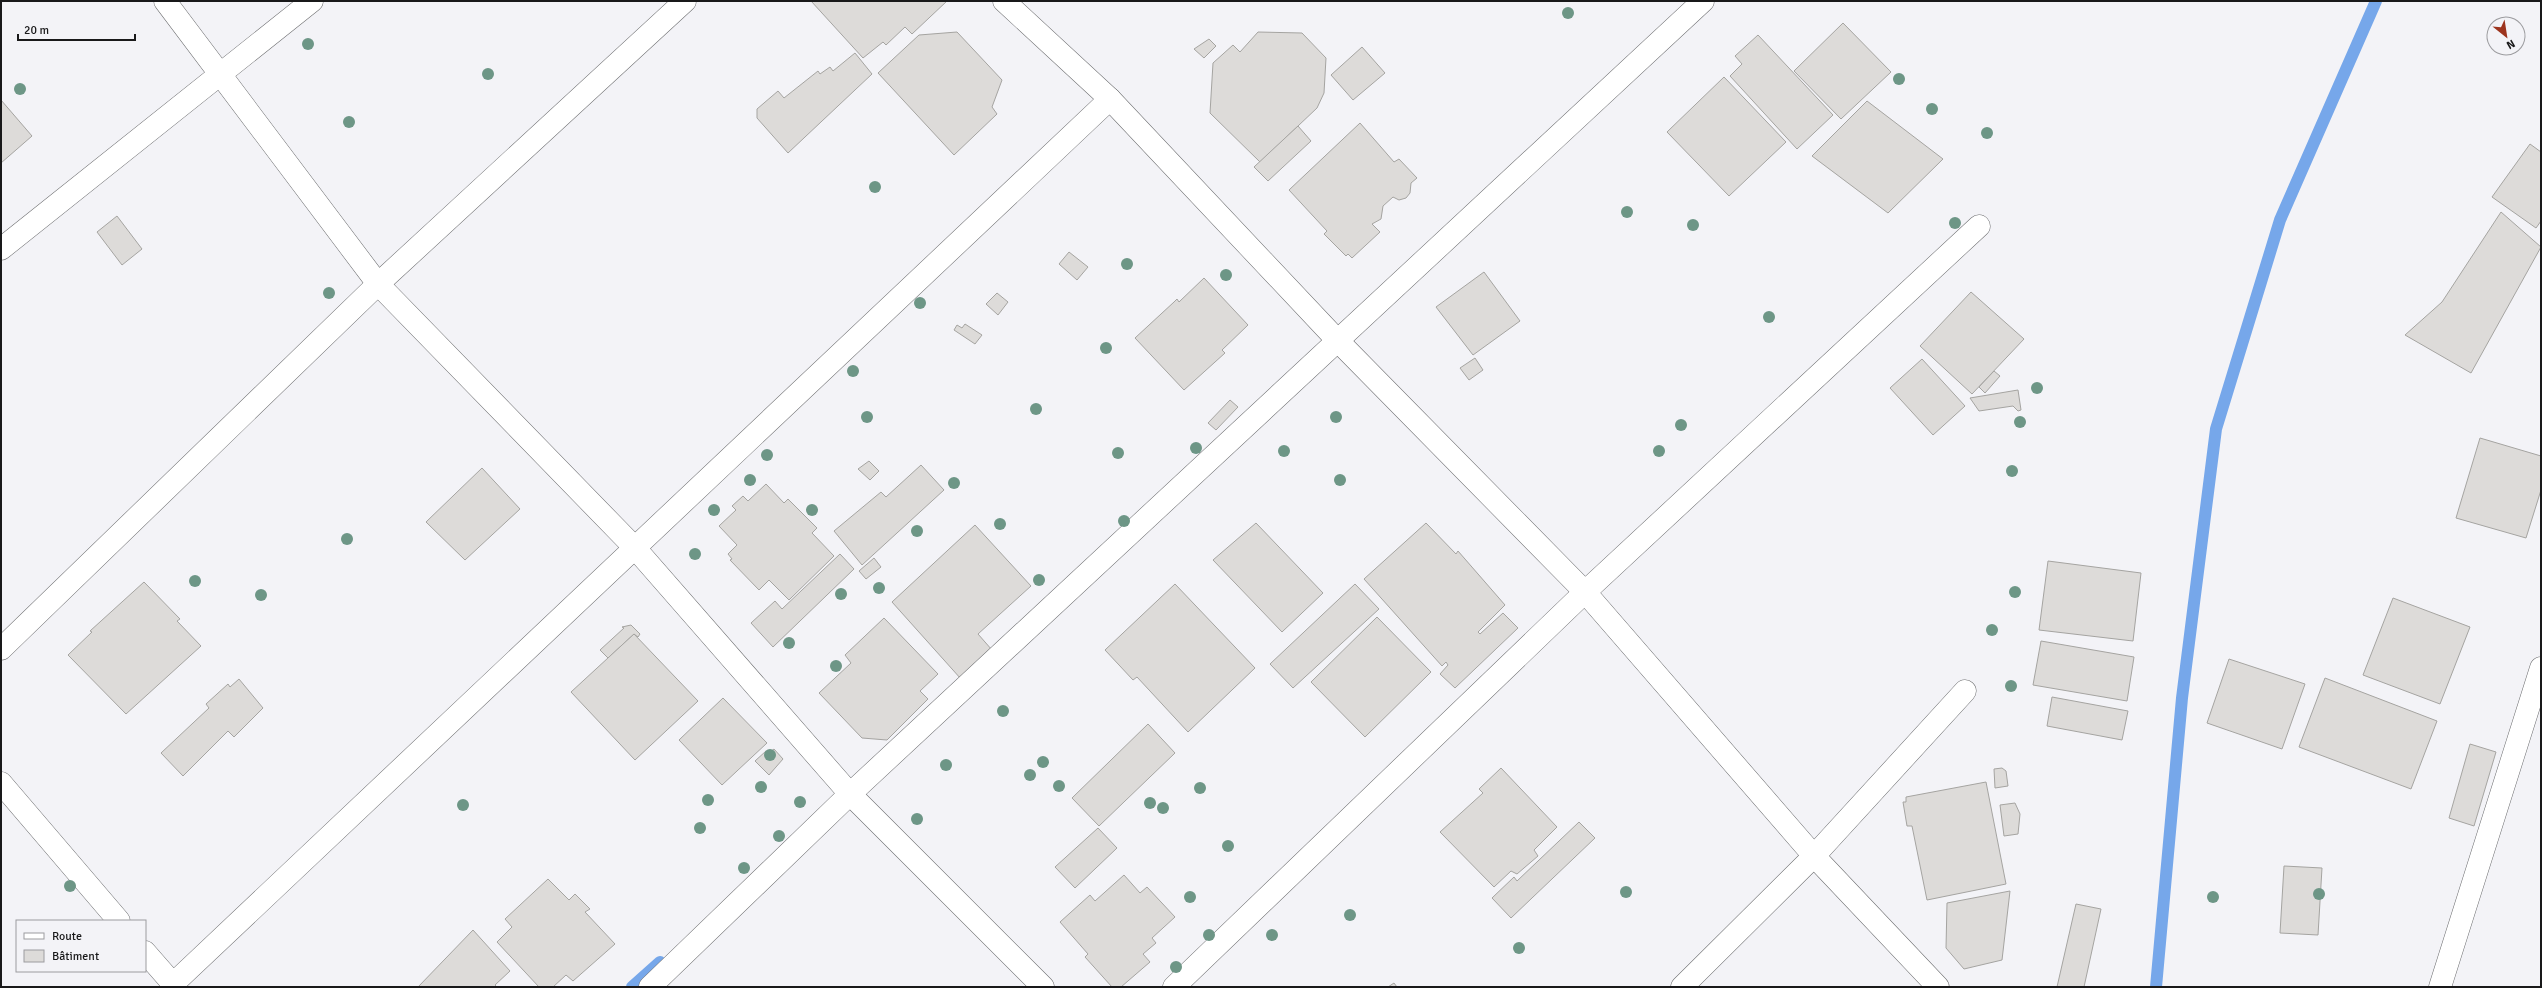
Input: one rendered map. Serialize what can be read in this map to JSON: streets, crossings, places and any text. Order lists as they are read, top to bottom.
{
  "legend": ["Route", "Bâtiment"],
  "scale_bar": "20 m",
  "north": "bottom right"
}
